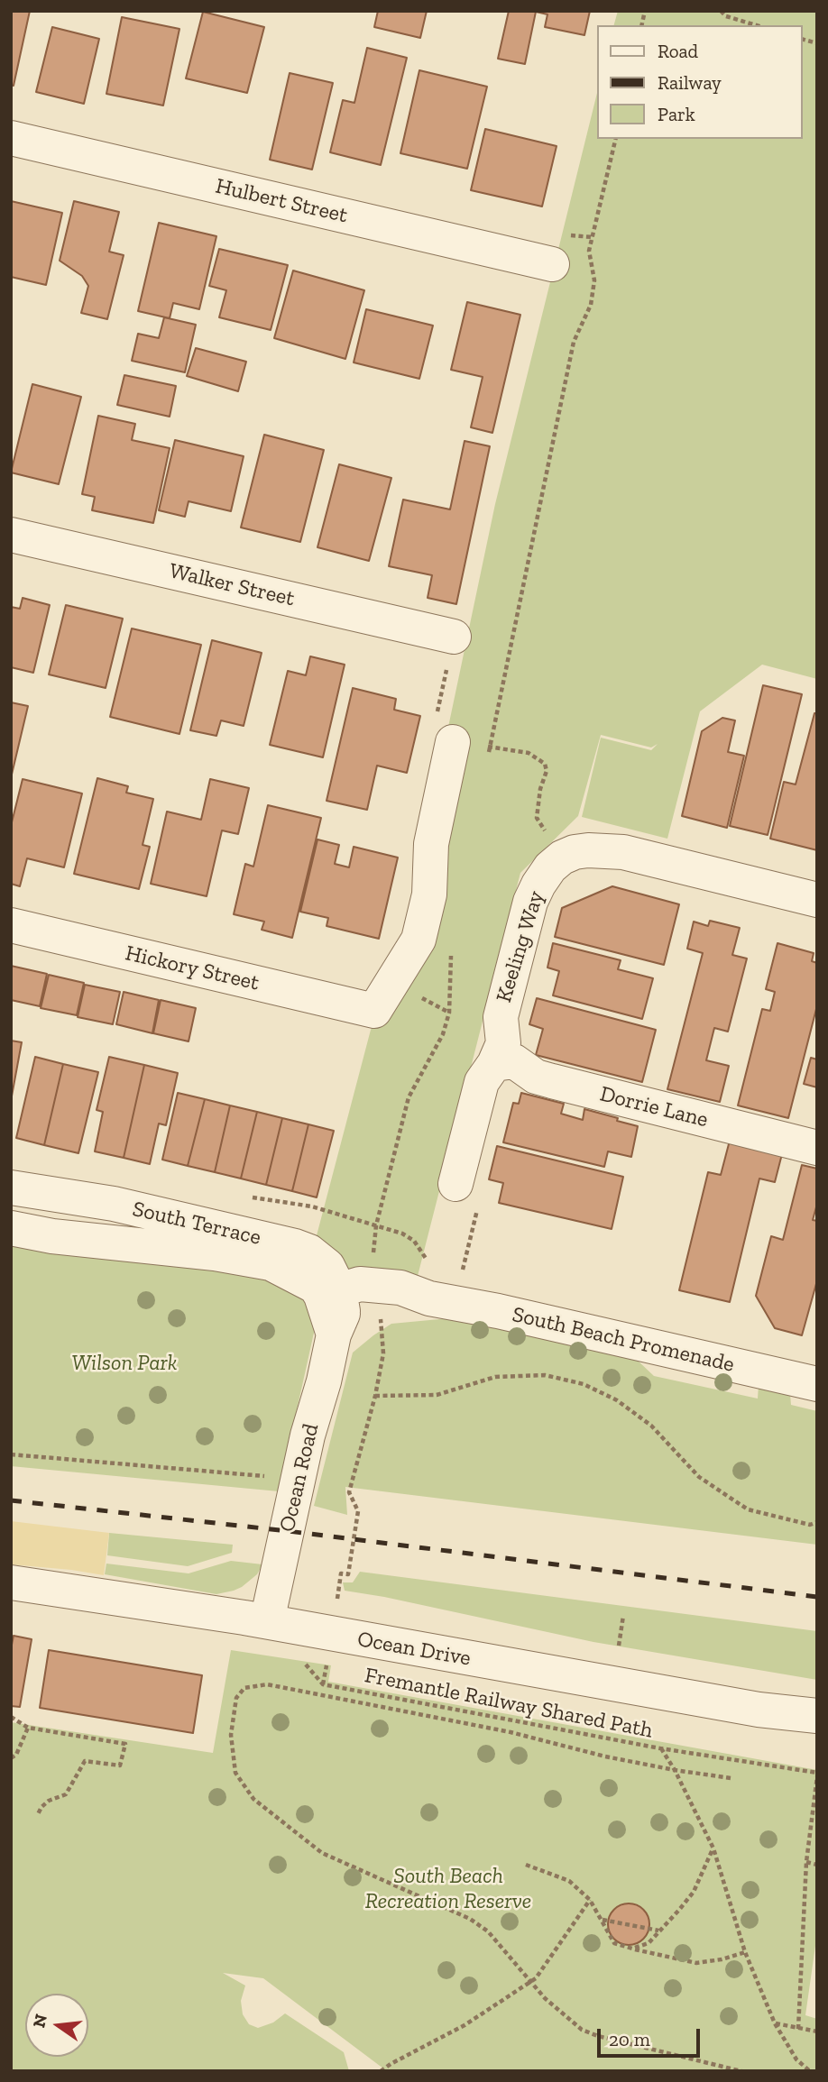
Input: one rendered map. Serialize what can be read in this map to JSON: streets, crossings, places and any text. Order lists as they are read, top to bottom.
{
  "streets": {
    "street": [
      "Hulbert Street",
      "Walker Street",
      "Keeling Way",
      "Hickory Street",
      "Dorrie Lane",
      "South Terrace",
      "South Beach Promenade",
      "Ocean Road",
      "Ocean Drive"
    ],
    "path": ["Fremantle Railway Shared Path"]
  },
  "crossings": [
    ["Keeling Way", "Dorrie Lane"],
    ["South Terrace", "South Beach Promenade"],
    ["South Terrace", "Ocean Road"],
    ["South Beach Promenade", "Ocean Road"],
    ["Ocean Road", "Ocean Drive"]
  ],
  "parks": ["Wilson Park", "South Beach Recreation Reserve"],
  "legend": ["Road", "Railway", "Park"],
  "scale_bar": "20 m",
  "north": "left"
}
